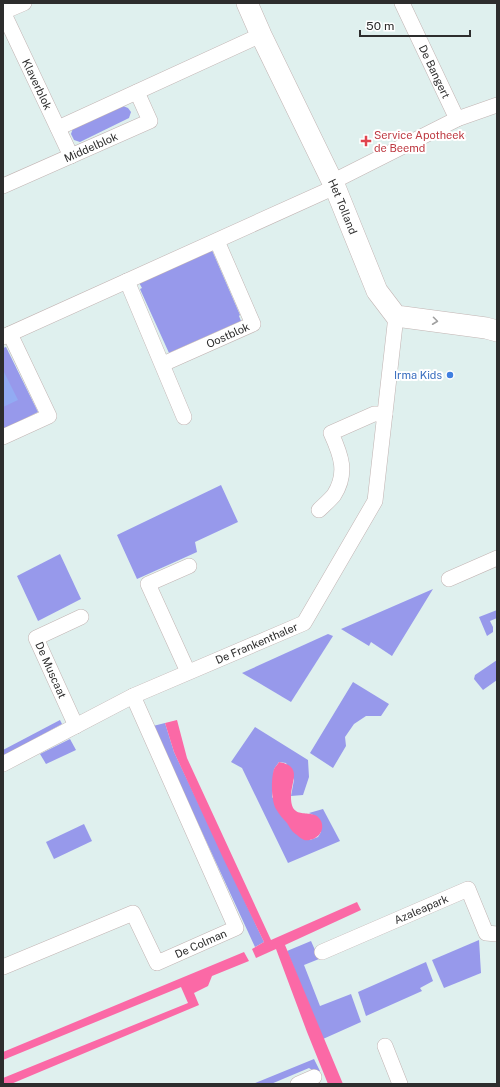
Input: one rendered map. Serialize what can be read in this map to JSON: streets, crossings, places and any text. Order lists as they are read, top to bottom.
{
  "streets": {
    "street": [
      "De Bangert",
      "Klaverblok",
      "Middelblok",
      "Het Tolland",
      "Oostblok",
      "De Frankenthaler",
      "De Muscaat",
      "Azaleapark",
      "De Colman"
    ]
  },
  "crossings": [
    ["Klaverblok", "Middelblok"],
    ["Het Tolland", "De Frankenthaler"],
    ["De Frankenthaler", "De Muscaat"],
    ["De Frankenthaler", "De Colman"]
  ],
  "places": {
    "health": ["Service Apotheek de Beemd"],
    "other": ["Irma Kids"]
  },
  "scale_bar": "50 m"
}
